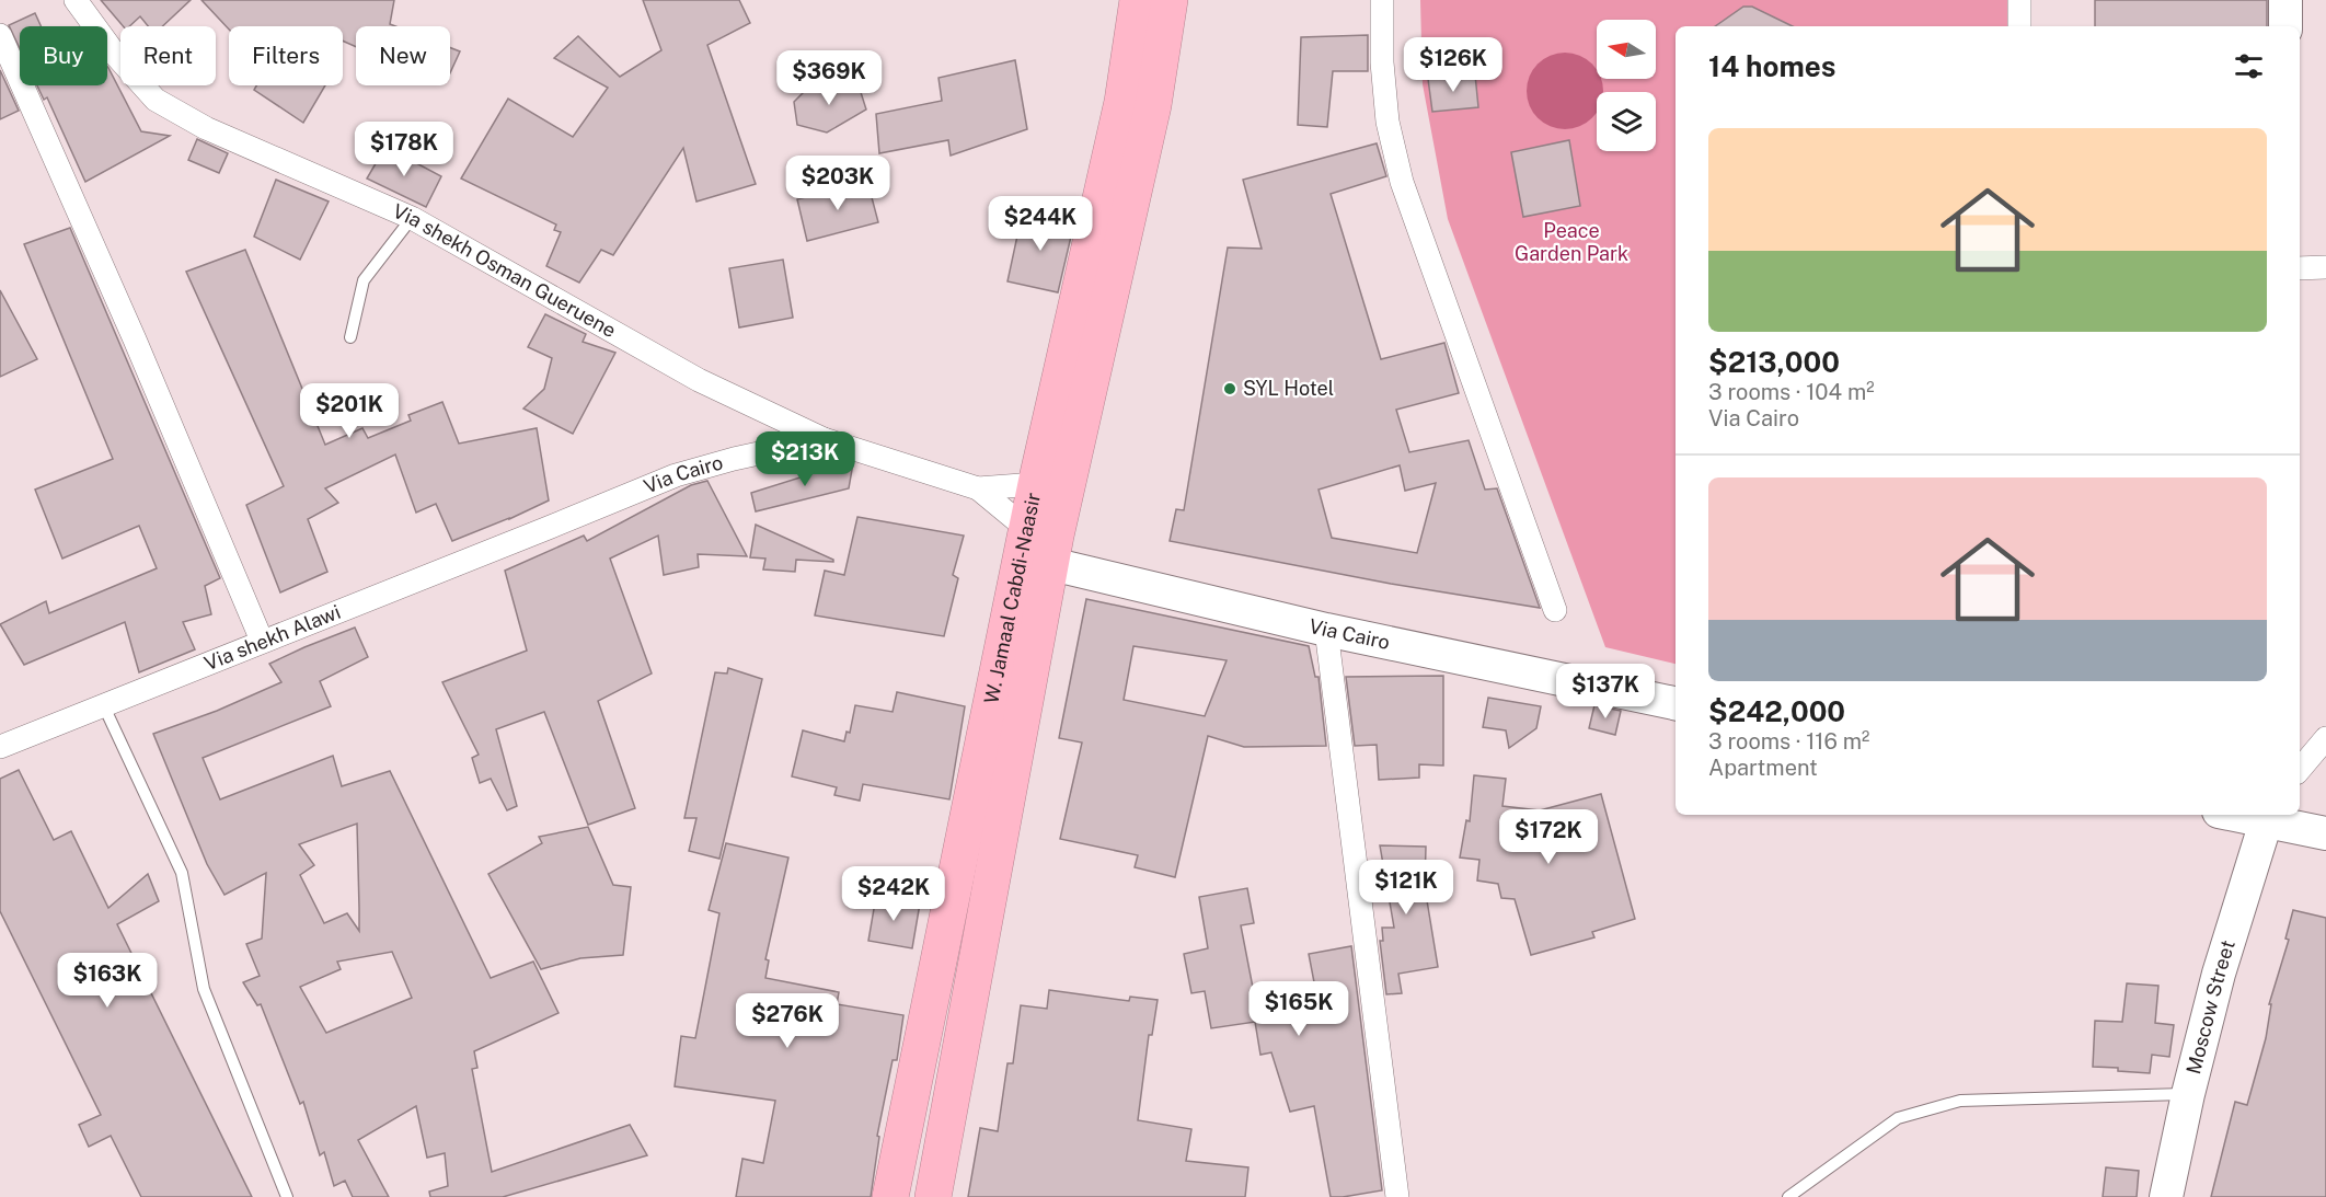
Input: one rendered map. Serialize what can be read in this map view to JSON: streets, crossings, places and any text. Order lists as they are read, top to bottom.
{
  "streets": {
    "highway": ["W. Jamaal Cabdi-Naasir"],
    "street": [
      "Via shekh Osman Gueruene",
      "Via Cairo",
      "Via shekh Alawi",
      "Moscow Street"
    ]
  },
  "crossings": [
    ["Via shekh Osman Gueruene", "Via Cairo"],
    ["Via Cairo", "W. Jamaal Cabdi-Naasir"],
    ["Via Cairo", "Via shekh Alawi"]
  ],
  "parks": ["Peace Garden Park"],
  "places": ["SYL Hotel"],
  "north": "left",
  "page": {
    "chip": [
      "Buy",
      "Rent",
      "Filters",
      "New"
    ],
    "heading": "14 homes",
    "price": [
      "$126K",
      "$369K",
      "$178K",
      "$203K",
      "$244K",
      "$201K",
      "$213K",
      "$137K",
      "$172K",
      "$121K",
      "$242K",
      "$163K",
      "$165K",
      "$276K"
    ],
    "list": [
      {
        "name": "$213,000",
        "note": "3 rooms · 104 m² · Via Cairo"
      },
      {
        "name": "$242,000",
        "note": "3 rooms · 116 m² · Apartment"
      }
    ]
  }
}
